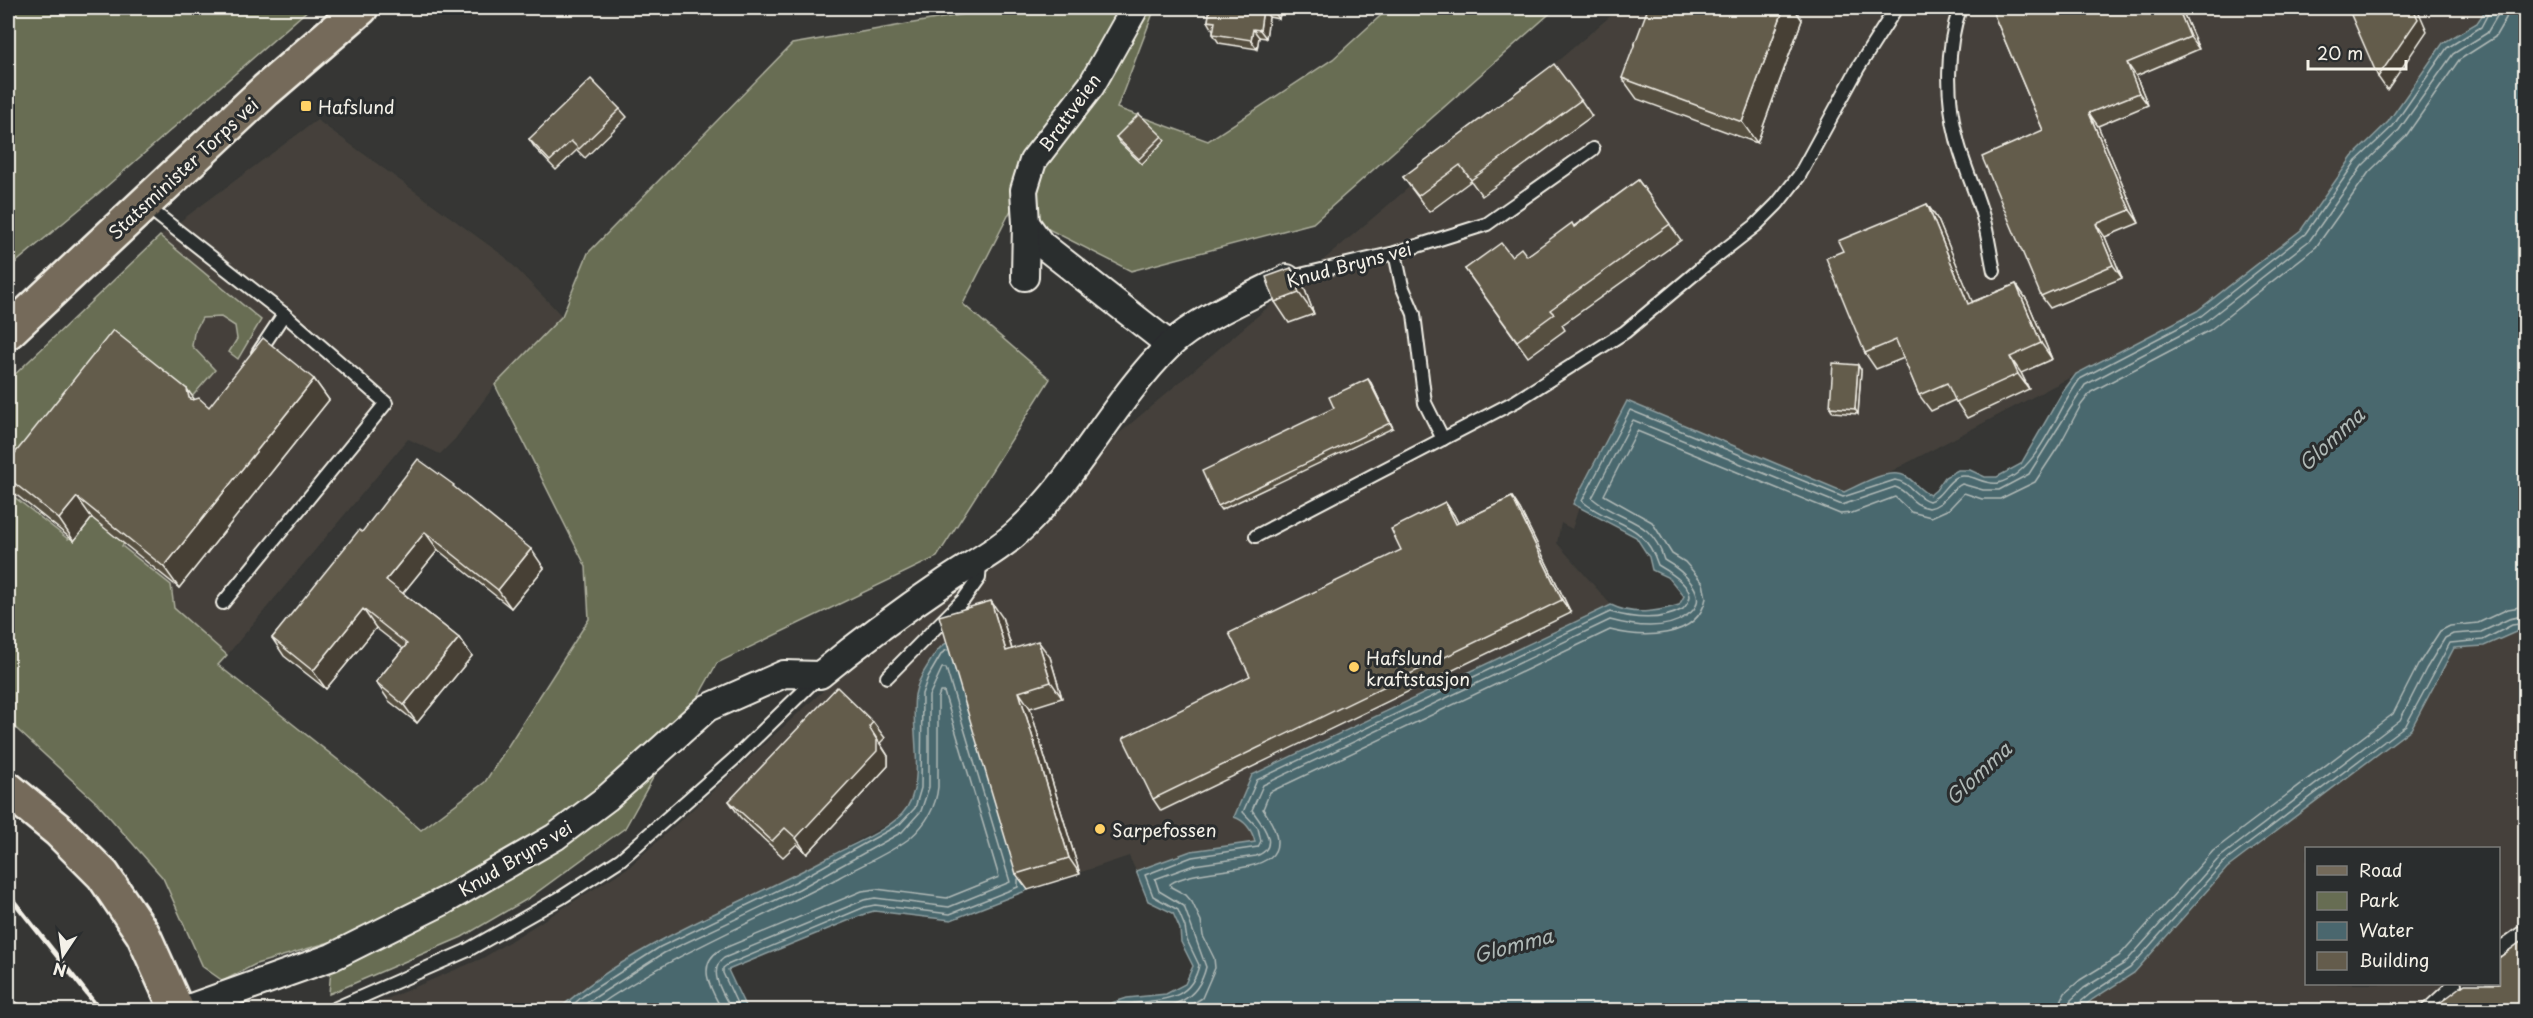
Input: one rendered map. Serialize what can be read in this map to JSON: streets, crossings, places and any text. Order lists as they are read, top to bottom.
{
  "streets": {
    "main road": ["Statsminister Torps vei"],
    "street": ["Brattveien", "Knud Bryns vei"]
  },
  "water": ["Glomma"],
  "places": {
    "transit": ["Hafslund"],
    "other": ["Hafslund kraftstasjon", "Sarpefossen"]
  },
  "legend": [
    "Road",
    "Park",
    "Water",
    "Building"
  ],
  "scale_bar": "20 m",
  "north": "bottom"
}
